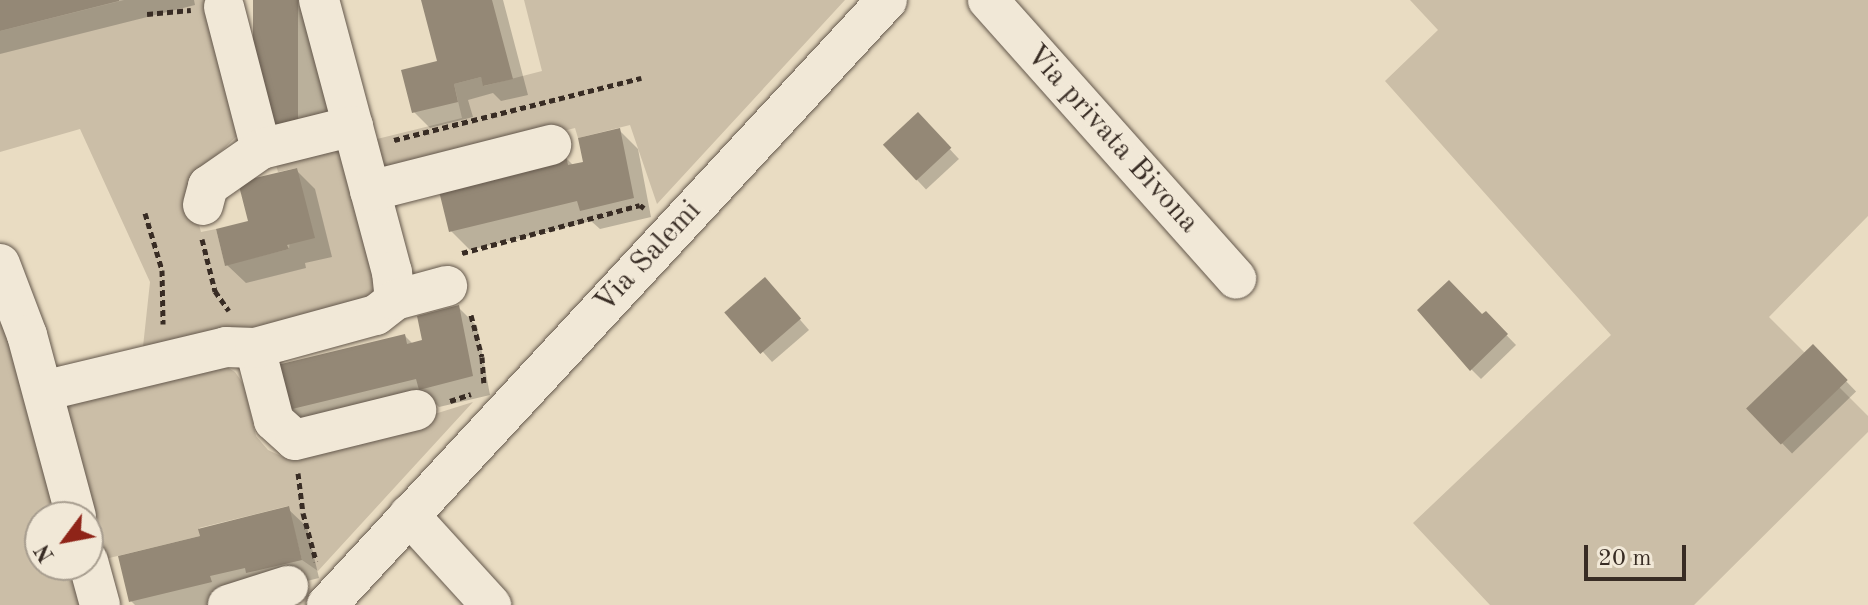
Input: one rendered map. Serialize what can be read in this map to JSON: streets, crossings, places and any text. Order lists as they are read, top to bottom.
{
  "streets": {
    "street": ["Via privata Bivona", "Via Salemi"]
  },
  "scale_bar": "20 m",
  "north": "bottom left"
}
